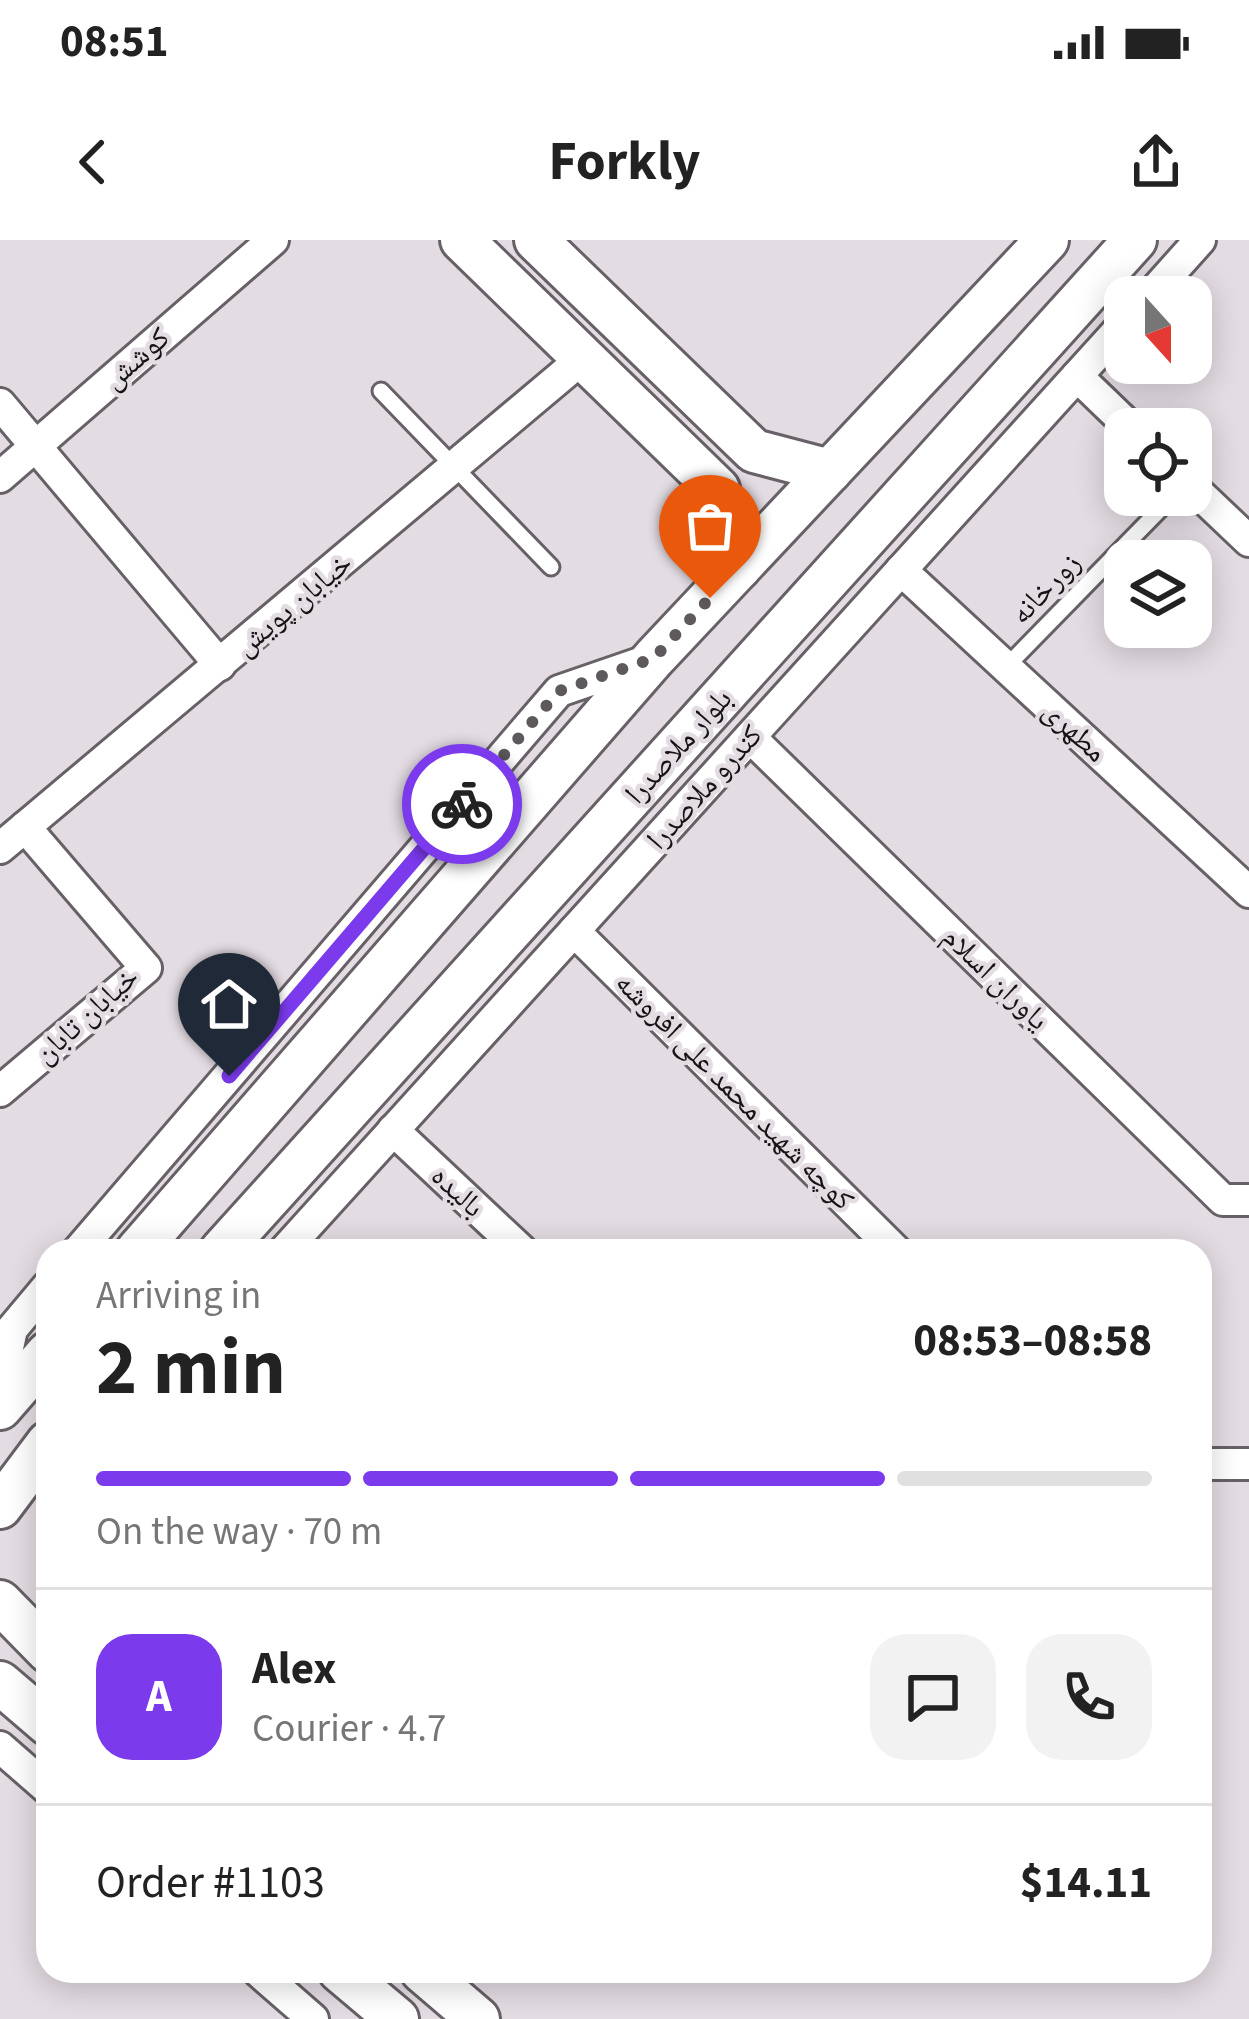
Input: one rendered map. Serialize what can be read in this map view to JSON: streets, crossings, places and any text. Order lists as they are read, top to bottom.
{
  "streets": {
    "main road": ["بلوار ملاصدرا"],
    "street": [
      "کوشش",
      "خیابان پویش",
      "مطهری",
      "کندرو ملاصدرا",
      "یاوران اسلام",
      "خیابان تابان",
      "کوچه شهید محمد علی افروشه",
      "بالیده"
    ],
    "lane": ["زورخانه"]
  },
  "crossings": [
    ["زورخانه", "مطهری"],
    ["خیابان پویش", "خیابان تابان"],
    ["مطهری", "کندرو ملاصدرا"],
    ["کندرو ملاصدرا", "یاوران اسلام"],
    ["کندرو ملاصدرا", "کوچه شهید محمد علی افروشه"],
    ["کندرو ملاصدرا", "بالیده"]
  ],
  "north": "bottom",
  "page": {
    "status": "08:51",
    "header": "Forkly",
    "heading": ["2 min", "Arriving in", "08:53–08:58"],
    "panel": [
      "Alex",
      "Courier · 4.7",
      "Order #1103",
      "$14.11"
    ],
    "bar": "On the way · 70 m",
    "round": "A"
  }
}
